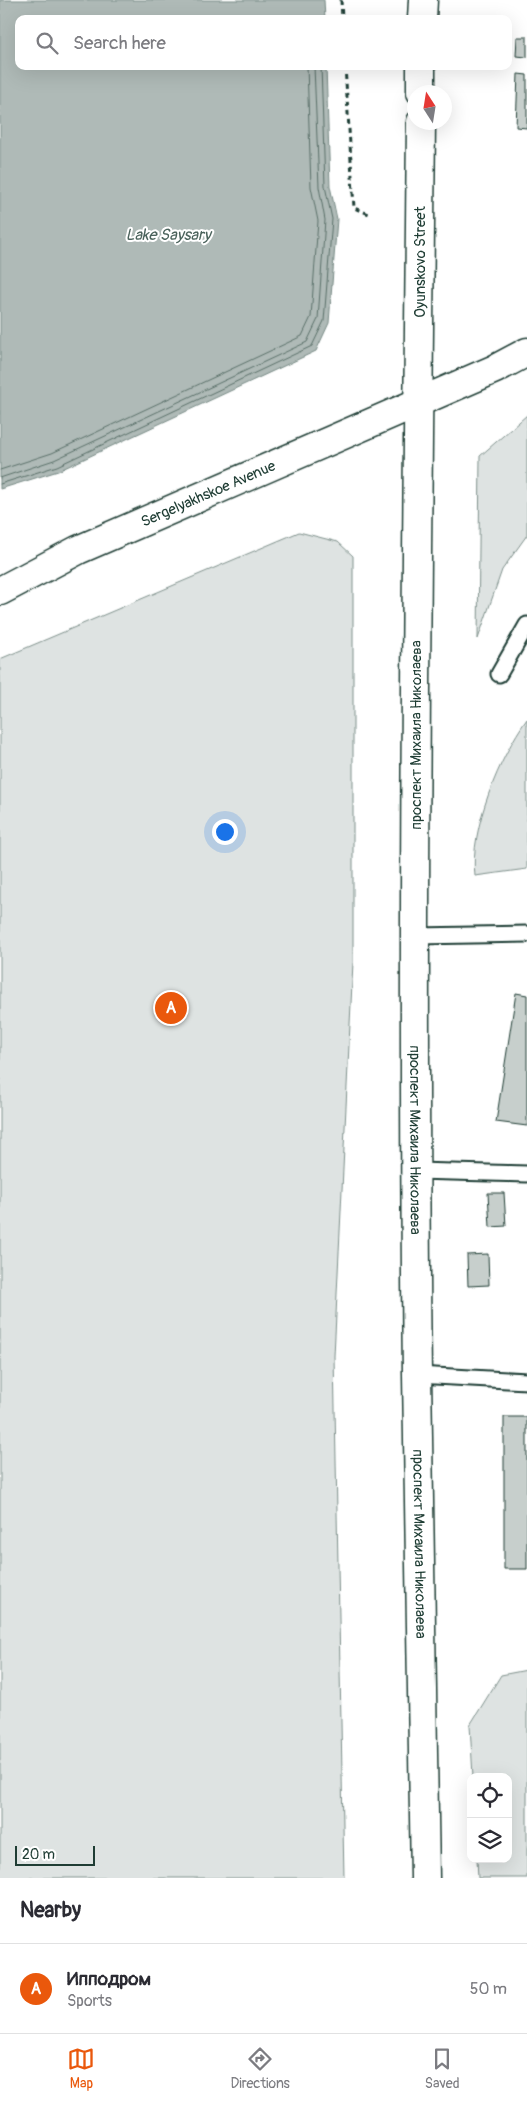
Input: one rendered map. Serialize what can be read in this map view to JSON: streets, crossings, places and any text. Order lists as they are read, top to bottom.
{
  "streets": {
    "main road": ["Oyunskovo Street", "Sergelyakhskoe Avenue", "проспект Михаила Николаева"]
  },
  "crossings": [
    ["Oyunskovo Street", "Sergelyakhskoe Avenue"],
    ["Oyunskovo Street", "проспект Михаила Николаева"],
    ["Sergelyakhskoe Avenue", "проспект Михаила Николаева"]
  ],
  "water": ["Lake Saysary"],
  "scale_bar": "20 m",
  "north": "top",
  "page": {
    "search": "Search here",
    "pins": "A",
    "scale": "20 m",
    "heading": "Nearby",
    "list": [
      {
        "mark": "A",
        "name": "Ипподром",
        "note": "Sports",
        "value": "50 m"
      }
    ],
    "nav": ["Map", "Directions", "Saved"]
  }
}
